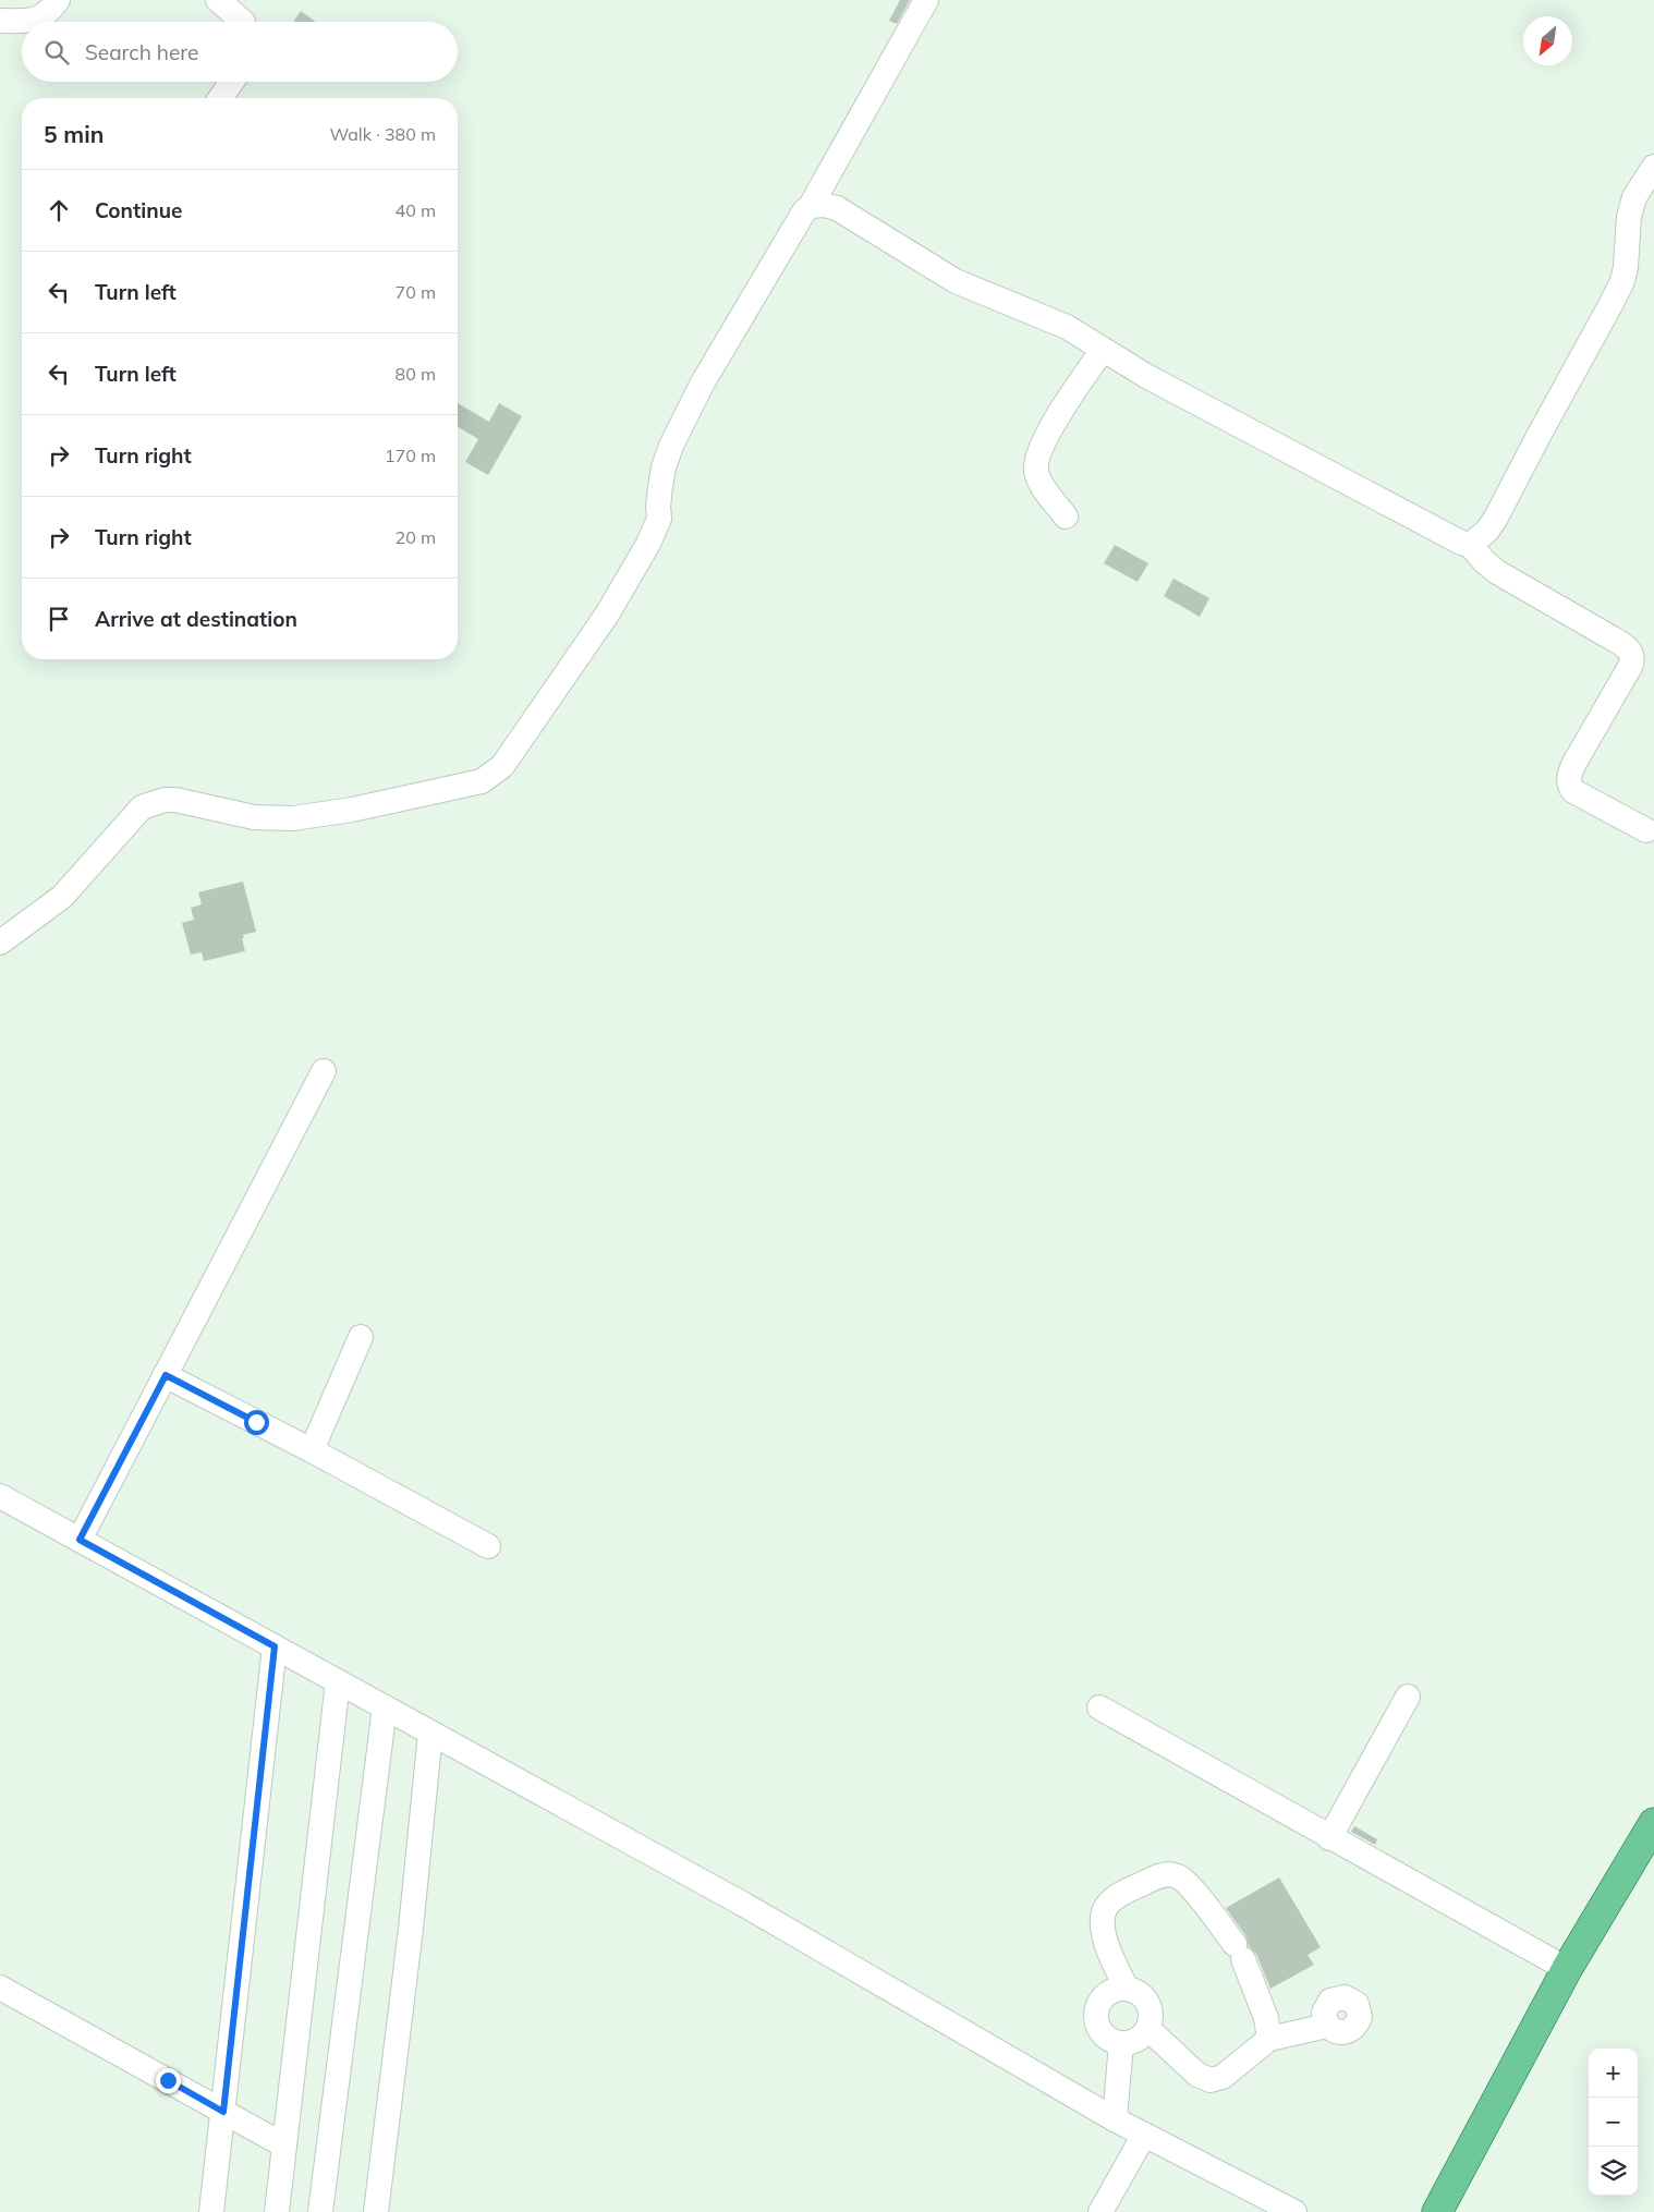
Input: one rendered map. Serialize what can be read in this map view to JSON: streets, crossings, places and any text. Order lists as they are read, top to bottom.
{
  "north": "bottom left",
  "page": {
    "search": "Search here",
    "heading": ["5 min", "Walk · 380 m"],
    "list": [
      ["Continue", "40 m"],
      ["Turn left", "70 m"],
      ["Turn left", "80 m"],
      ["Turn right", "170 m"],
      ["Turn right", "20 m"],
      "Arrive at destination"
    ],
    "map_buttons": ["+", "−"]
  }
}
